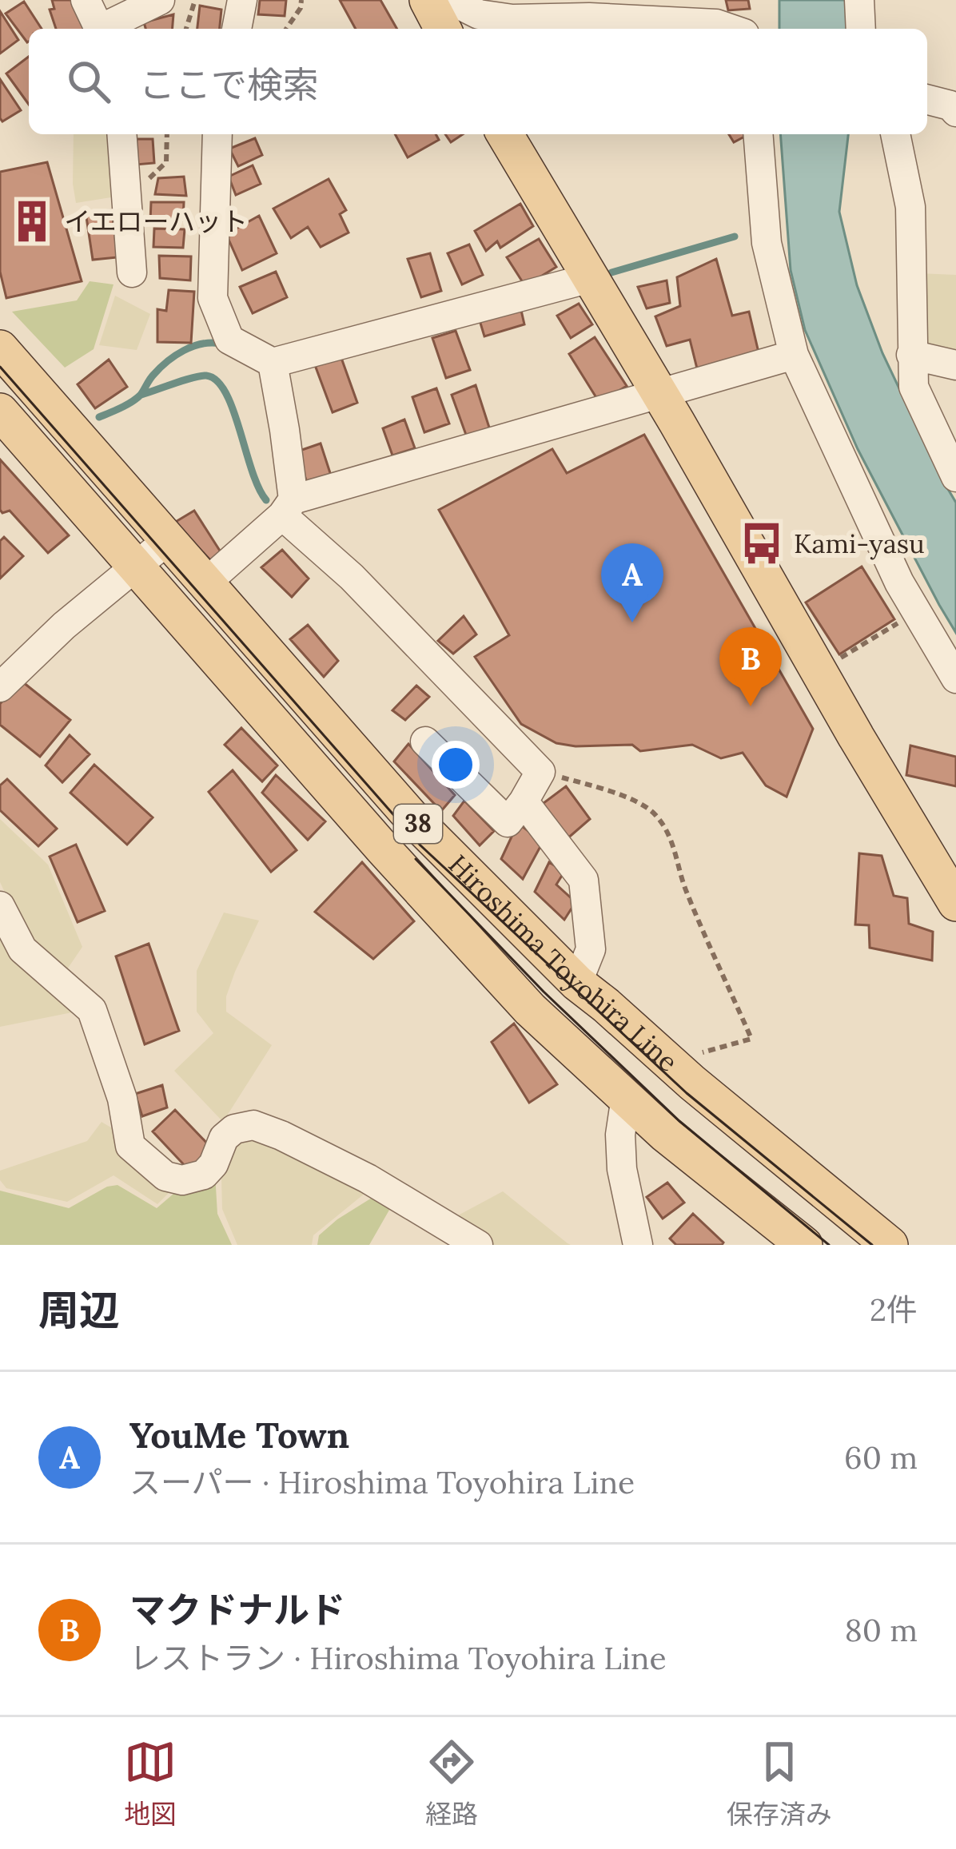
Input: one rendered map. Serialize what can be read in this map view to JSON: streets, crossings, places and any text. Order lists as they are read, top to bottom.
{
  "streets": {
    "main road": ["38", "Hiroshima Toyohira Line"]
  },
  "places": {
    "building": ["イエローハット"],
    "bus stop": ["Kami-yasu"]
  },
  "page": {
    "search": "ここで検索",
    "pins": ["A", "B"],
    "heading": ["周辺", "2件"],
    "list": [
      {
        "mark": "A",
        "name": "YouMe Town",
        "note": "スーパー · Hiroshima Toyohira Line",
        "value": "60 m"
      },
      {
        "mark": "B",
        "name": "マクドナルド",
        "note": "レストラン · Hiroshima Toyohira Line",
        "value": "80 m"
      }
    ],
    "nav": ["地図", "経路", "保存済み"]
  }
}
